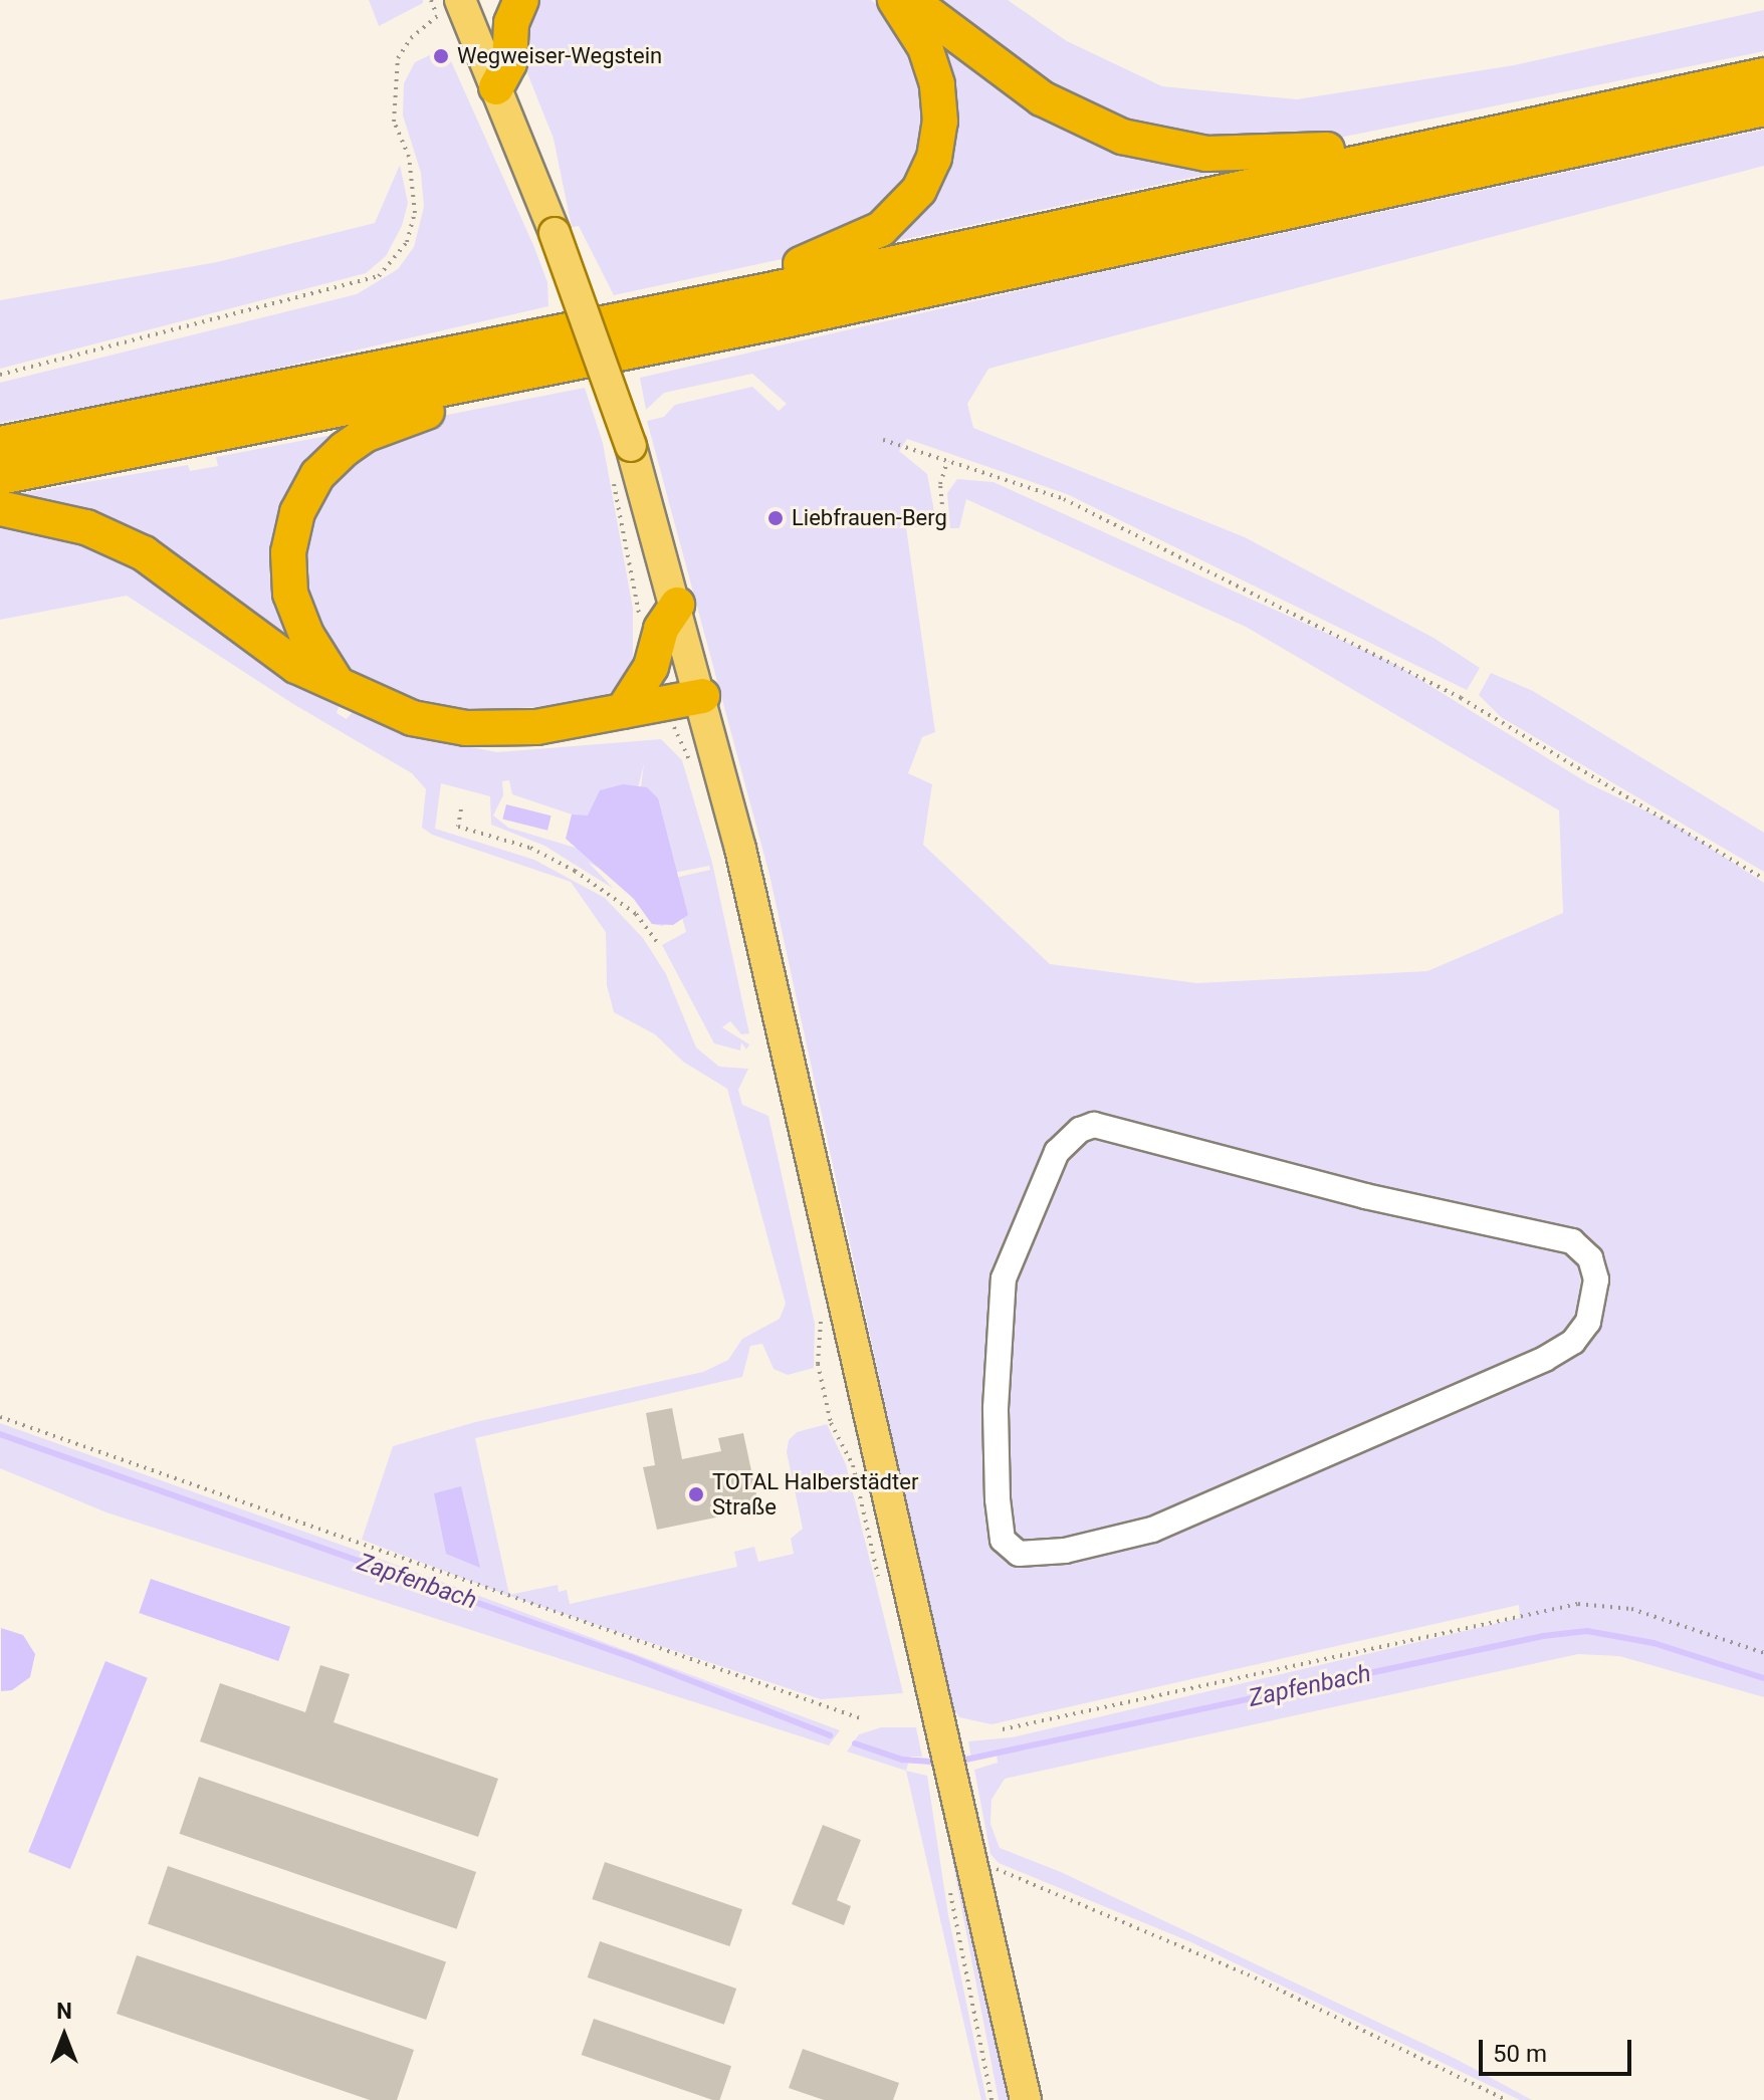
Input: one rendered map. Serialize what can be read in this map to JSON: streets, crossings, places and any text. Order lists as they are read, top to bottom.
{
  "water": ["Zapfenbach"],
  "places": ["Wegweiser-Wegstein", "Liebfrauen-Berg", "TOTAL Halberstädter Straße"],
  "scale_bar": "50 m",
  "north": "top"
}
